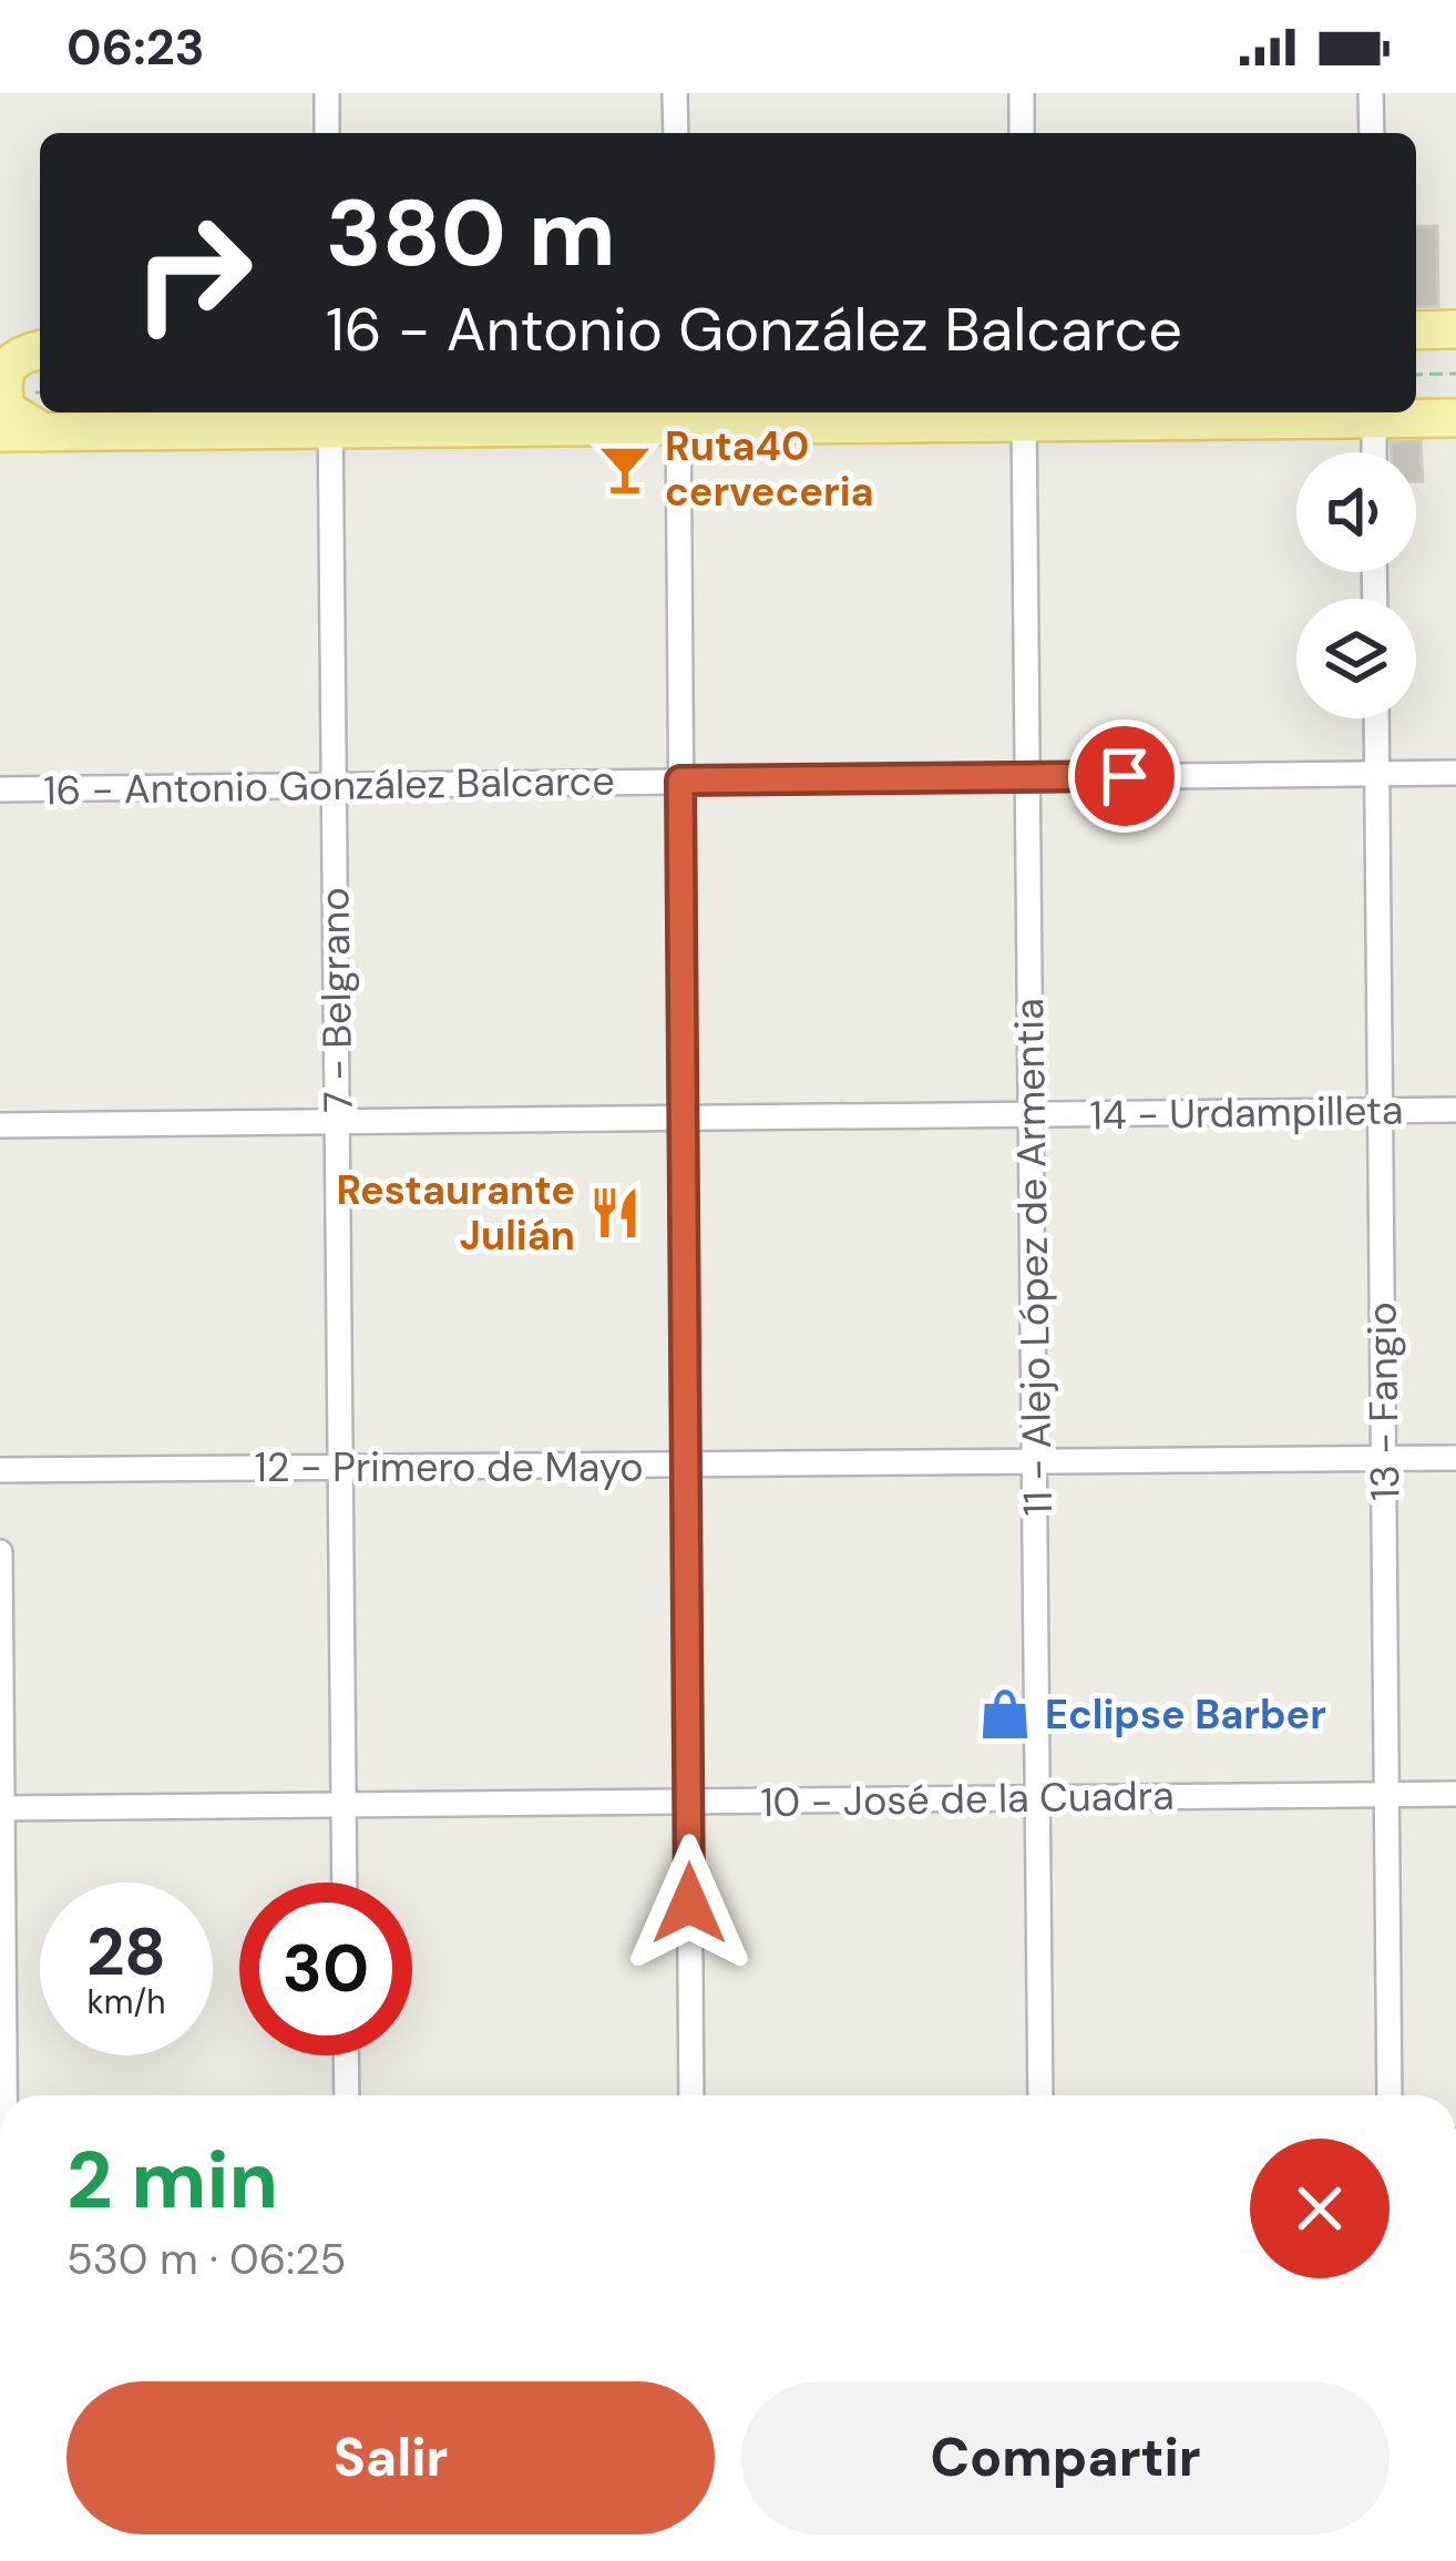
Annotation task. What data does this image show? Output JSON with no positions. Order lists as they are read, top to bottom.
{
  "streets": {
    "street": [
      "16 - Antonio González Balcarce",
      "7 - Belgrano",
      "14 - Urdampilleta",
      "11 - Alejo López de Armentia",
      "13 - Fangio",
      "12 - Primero de Mayo",
      "10 - José de la Cuadra"
    ]
  },
  "crossings": [
    ["16 - Antonio González Balcarce", "7 - Belgrano"],
    ["16 - Antonio González Balcarce", "11 - Alejo López de Armentia"],
    ["16 - Antonio González Balcarce", "13 - Fangio"],
    ["7 - Belgrano", "14 - Urdampilleta"],
    ["7 - Belgrano", "12 - Primero de Mayo"],
    ["7 - Belgrano", "10 - José de la Cuadra"],
    ["14 - Urdampilleta", "11 - Alejo López de Armentia"],
    ["14 - Urdampilleta", "13 - Fangio"],
    ["11 - Alejo López de Armentia", "12 - Primero de Mayo"],
    ["11 - Alejo López de Armentia", "10 - José de la Cuadra"],
    ["13 - Fangio", "12 - Primero de Mayo"],
    ["13 - Fangio", "10 - José de la Cuadra"]
  ],
  "places": {
    "bar": ["Ruta40 cerveceria"],
    "restaurant": ["Restaurante Julián"],
    "shop": ["Eclipse Barber"]
  },
  "page": {
    "status": "06:23",
    "turn": ["380 m", "16 - Antonio González Balcarce"],
    "speed": "28 km/h",
    "limit": "30",
    "heading": ["2 min", "530 m · 06:25"],
    "buttons": ["Salir", "Compartir"]
  }
}
